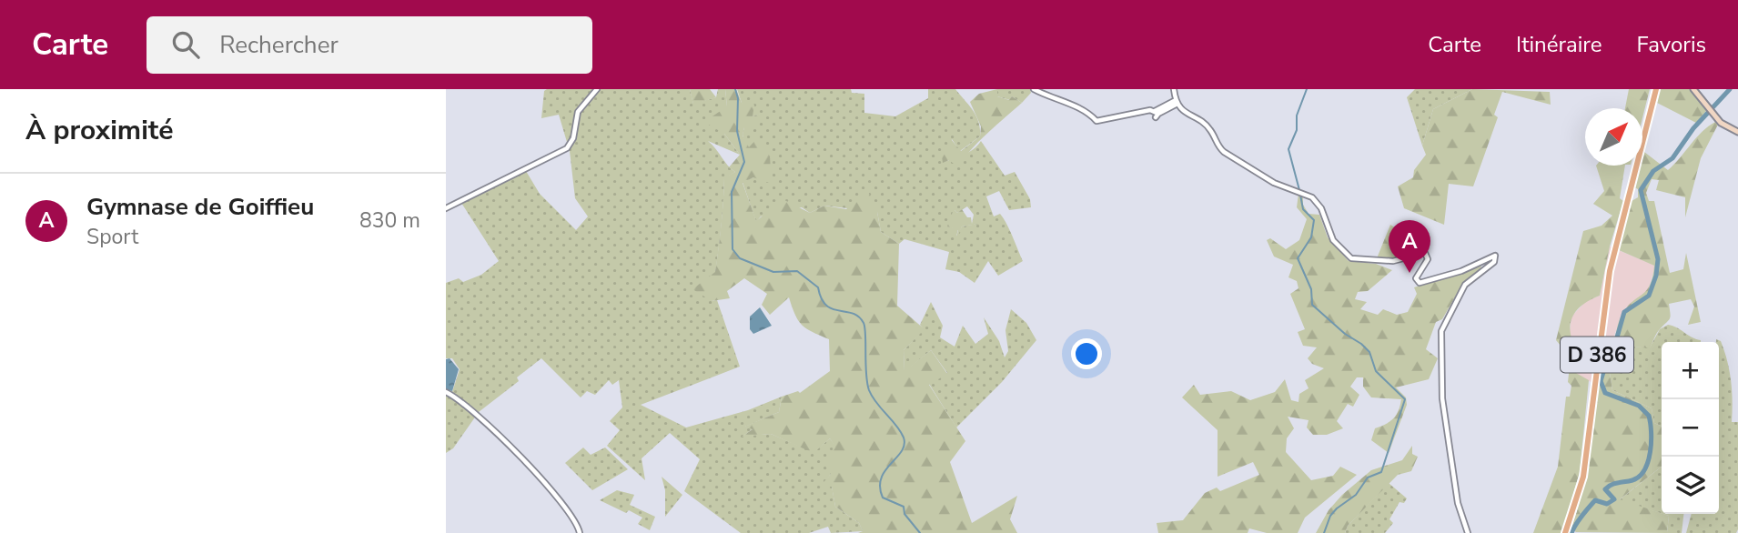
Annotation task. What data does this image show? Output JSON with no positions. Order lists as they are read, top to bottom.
{
  "streets": {
    "main road": ["D 386"]
  },
  "north": "top right",
  "page": {
    "header": "Carte",
    "search": "Rechercher",
    "nav": ["Carte", "Itinéraire", "Favoris"],
    "heading": "À proximité",
    "list": [
      {
        "mark": "A",
        "name": "Gymnase de Goiffieu",
        "note": "Sport",
        "value": "830 m"
      }
    ],
    "pins": "A",
    "map_buttons": ["+", "−"]
  }
}
